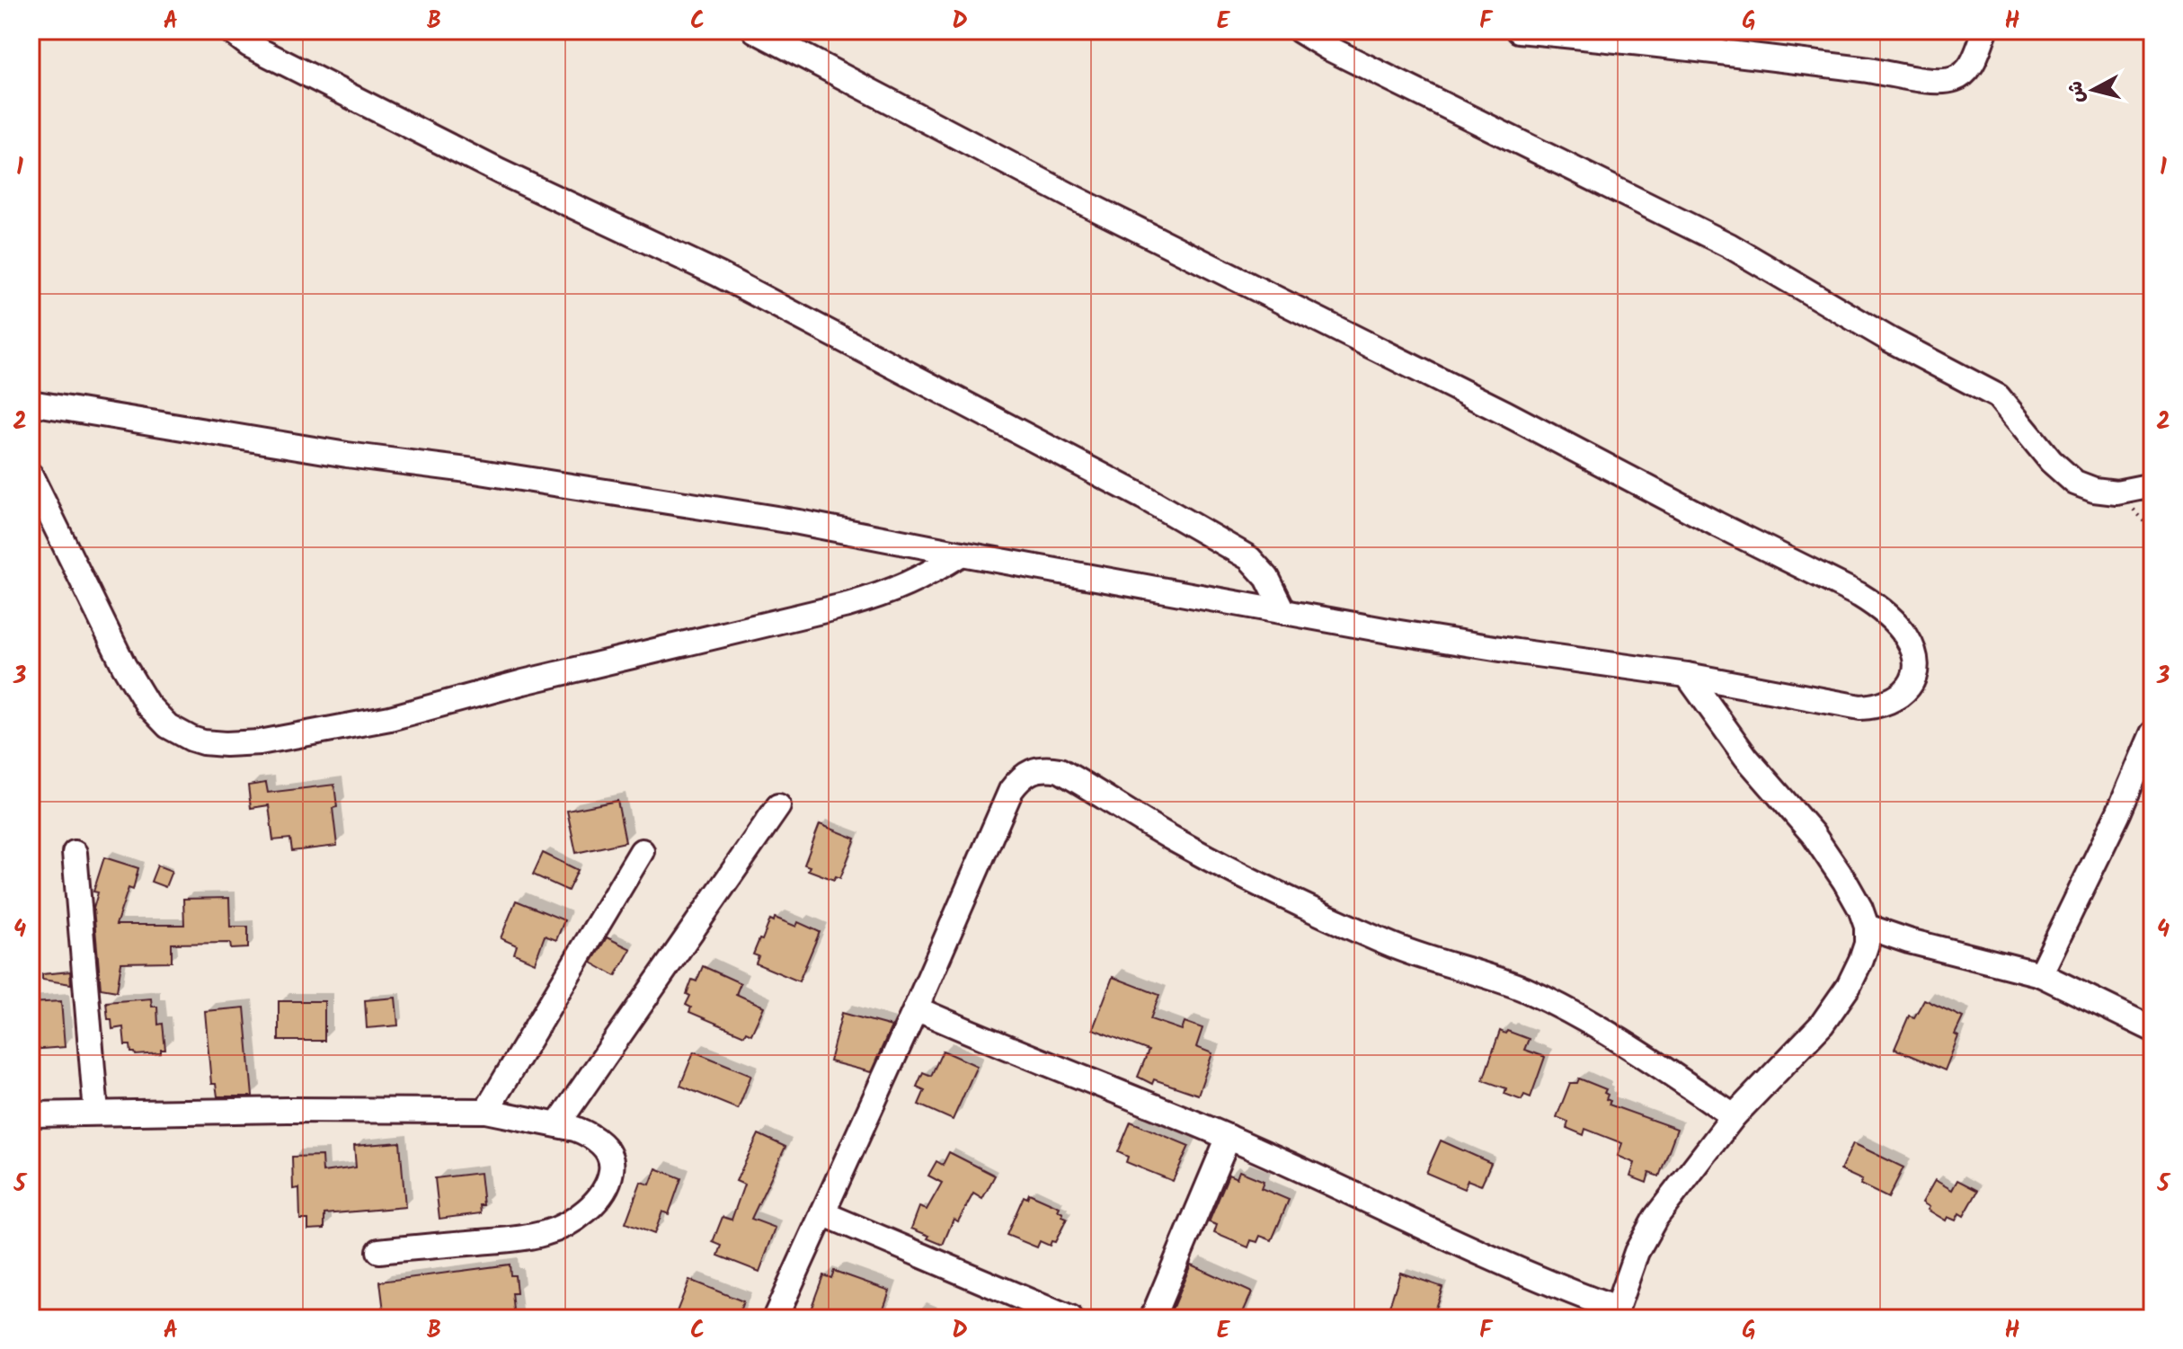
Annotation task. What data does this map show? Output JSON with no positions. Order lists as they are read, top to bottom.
{
  "north": "left",
  "grid": {
    "columns": [
      "A",
      "B",
      "C",
      "D",
      "E",
      "F",
      "G",
      "H"
    ],
    "rows": [
      "1",
      "2",
      "3",
      "4",
      "5"
    ]
  }
}
